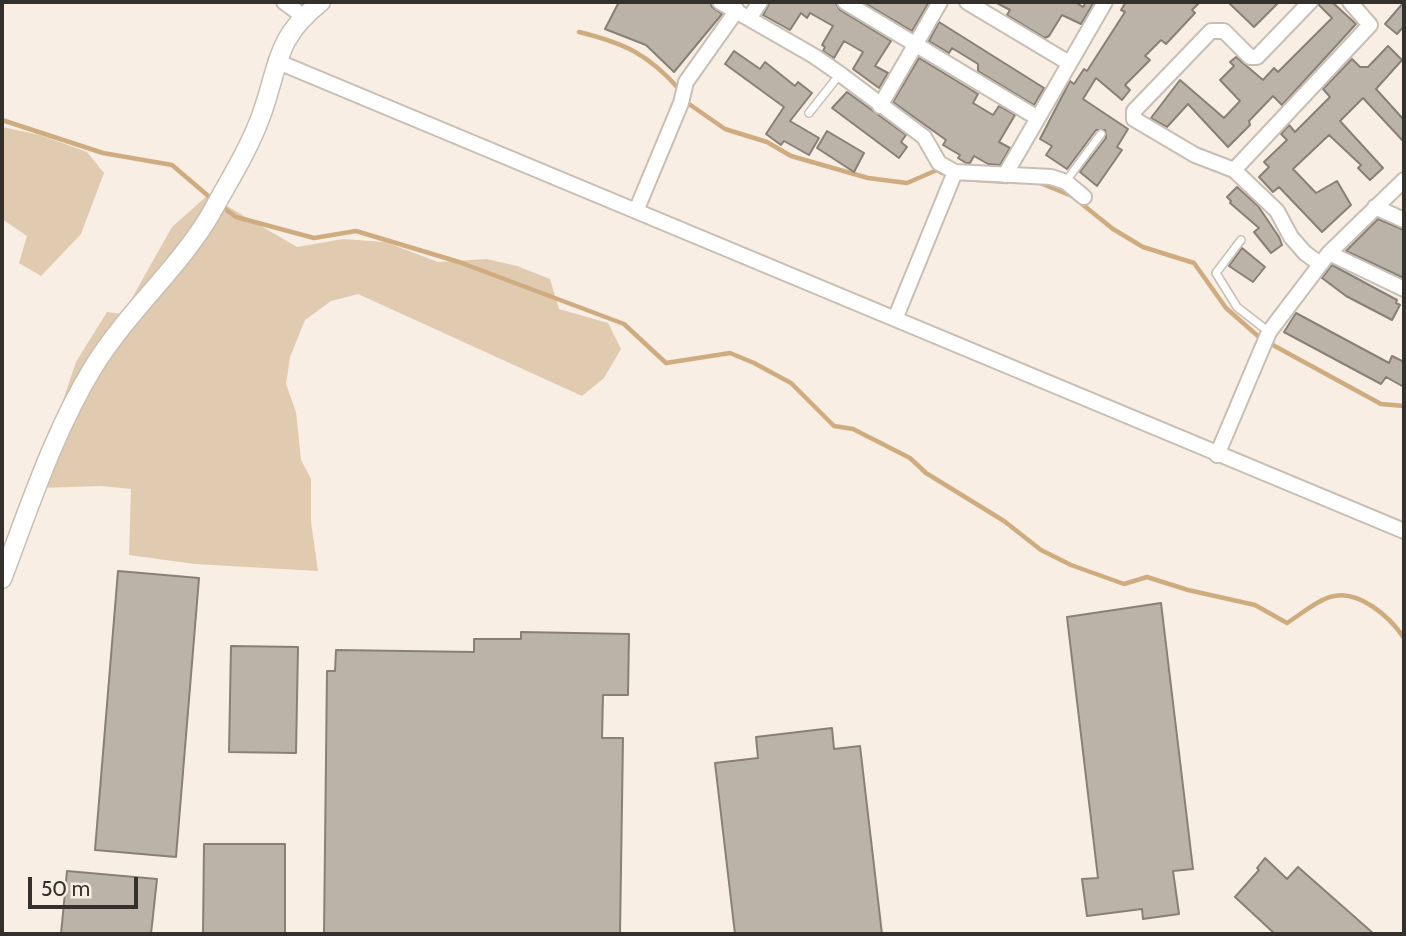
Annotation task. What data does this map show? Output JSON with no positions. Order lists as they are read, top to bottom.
{
  "scale_bar": "50 m"
}
